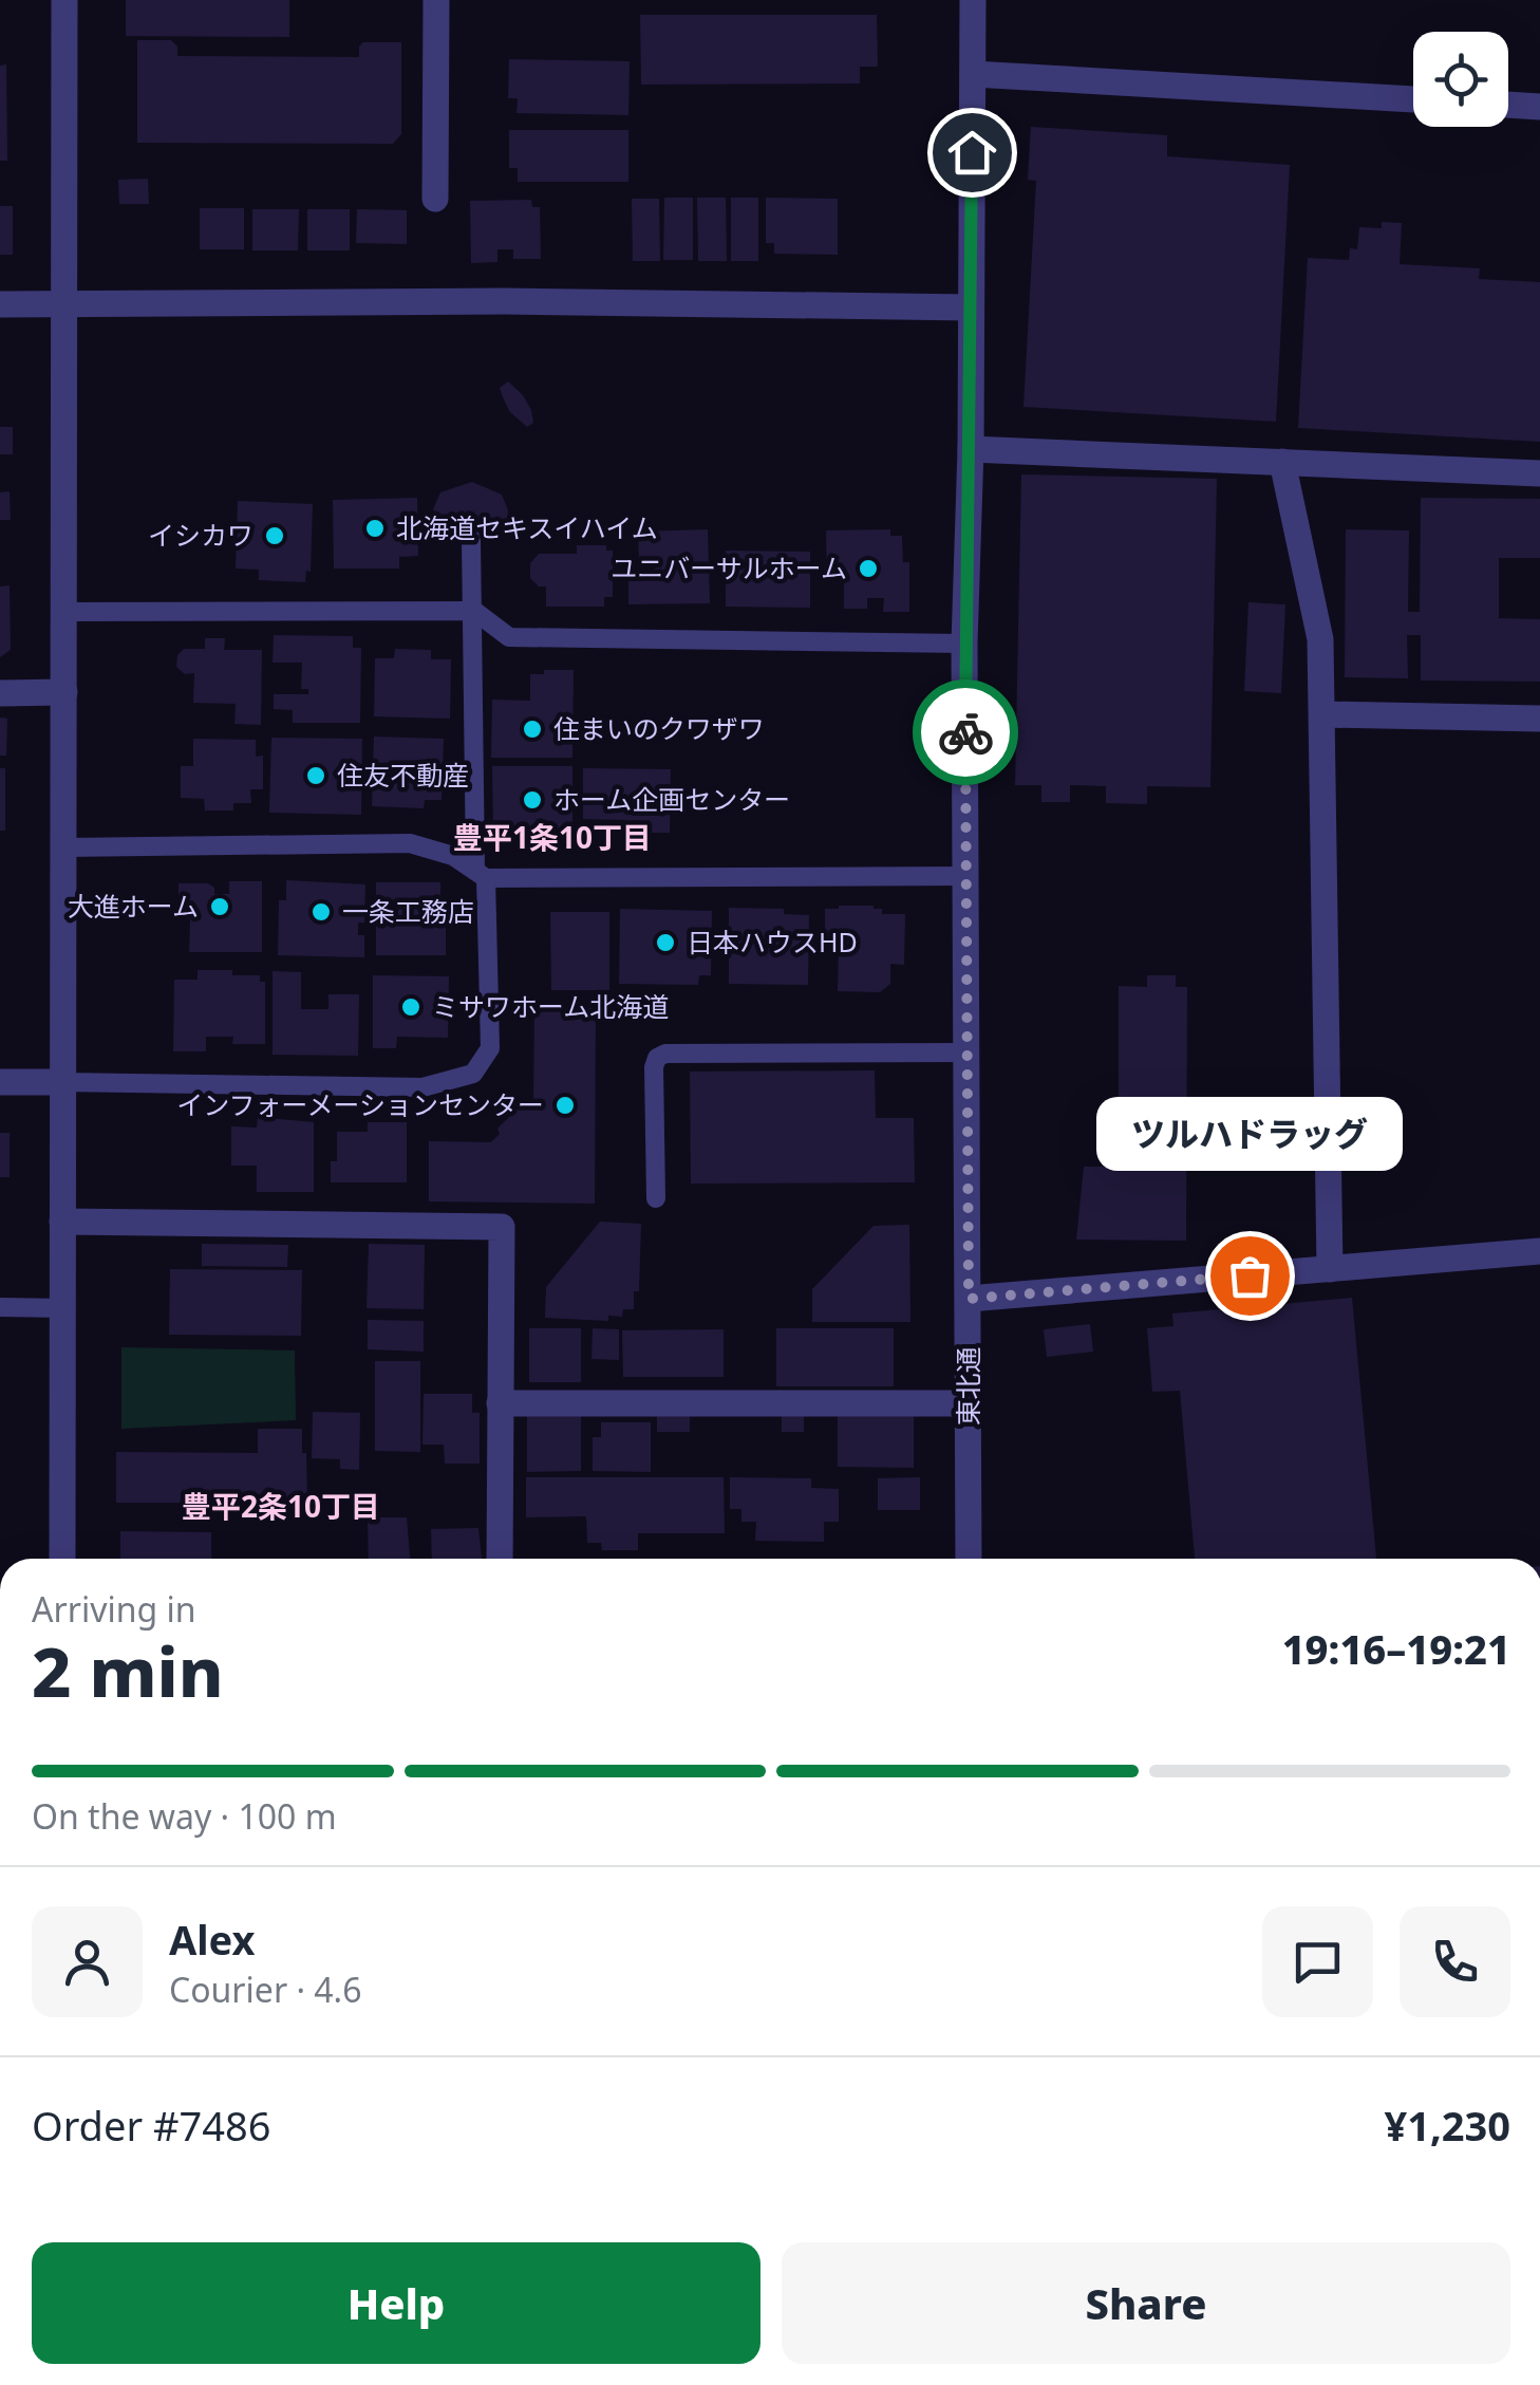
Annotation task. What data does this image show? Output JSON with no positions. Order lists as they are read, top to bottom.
{
  "streets": {
    "street": ["東北通"]
  },
  "districts": ["豊平1条10丁目", "豊平2条10丁目"],
  "places": [
    "北海道セキスイハイム",
    "イシカワ",
    "ユニバーサルホーム",
    "住まいのクワザワ",
    "住友不動産",
    "ホーム企画センター",
    "大進ホーム",
    "一条工務店",
    "日本ハウスHD",
    "ミサワホーム北海道",
    "インフォーメーションセンター",
    "ツルハドラッグ"
  ],
  "page": {
    "bubble": "ツルハドラッグ",
    "heading": ["2 min", "Arriving in", "19:16–19:21"],
    "panel": [
      "Alex",
      "Courier · 4.6",
      "Order #7486",
      "¥1,230"
    ],
    "bar": "On the way · 100 m",
    "buttons": ["Help", "Share"]
  }
}
